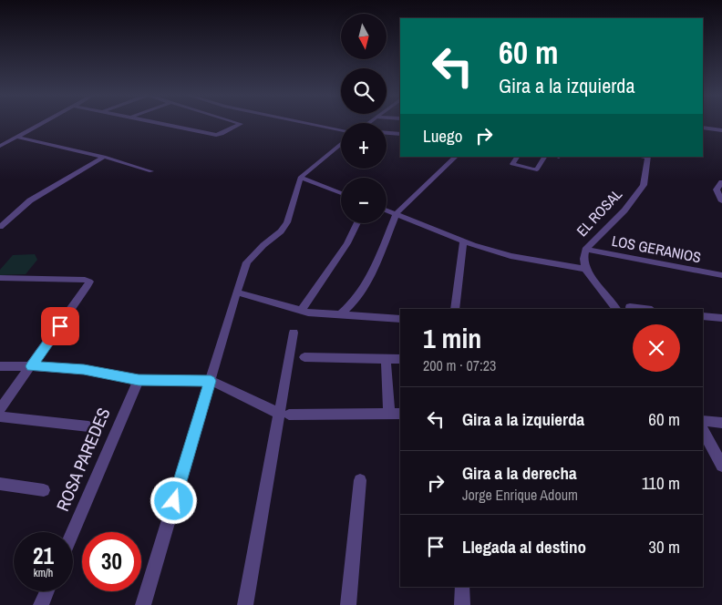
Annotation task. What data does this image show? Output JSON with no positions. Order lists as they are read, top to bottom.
{
  "streets": {
    "street": ["EL ROSAL", "LOS GERANIOS", "ROSA PAREDES"]
  },
  "crossings": [
    ["EL ROSAL", "LOS GERANIOS"]
  ],
  "north": "bottom",
  "page": {
    "map_buttons": ["+", "−"],
    "turn": ["60 m", "Gira a la izquierda"],
    "then": "Luego",
    "heading": ["1 min", "200 m · 07:23"],
    "list": [
      {
        "name": "Gira a la izquierda",
        "value": "60 m"
      },
      {
        "name": "Gira a la derecha",
        "note": "Jorge Enrique Adoum",
        "value": "110 m"
      },
      {
        "name": "Llegada al destino",
        "value": "30 m"
      }
    ],
    "speed": "21 km/h",
    "limit": "30"
  }
}
